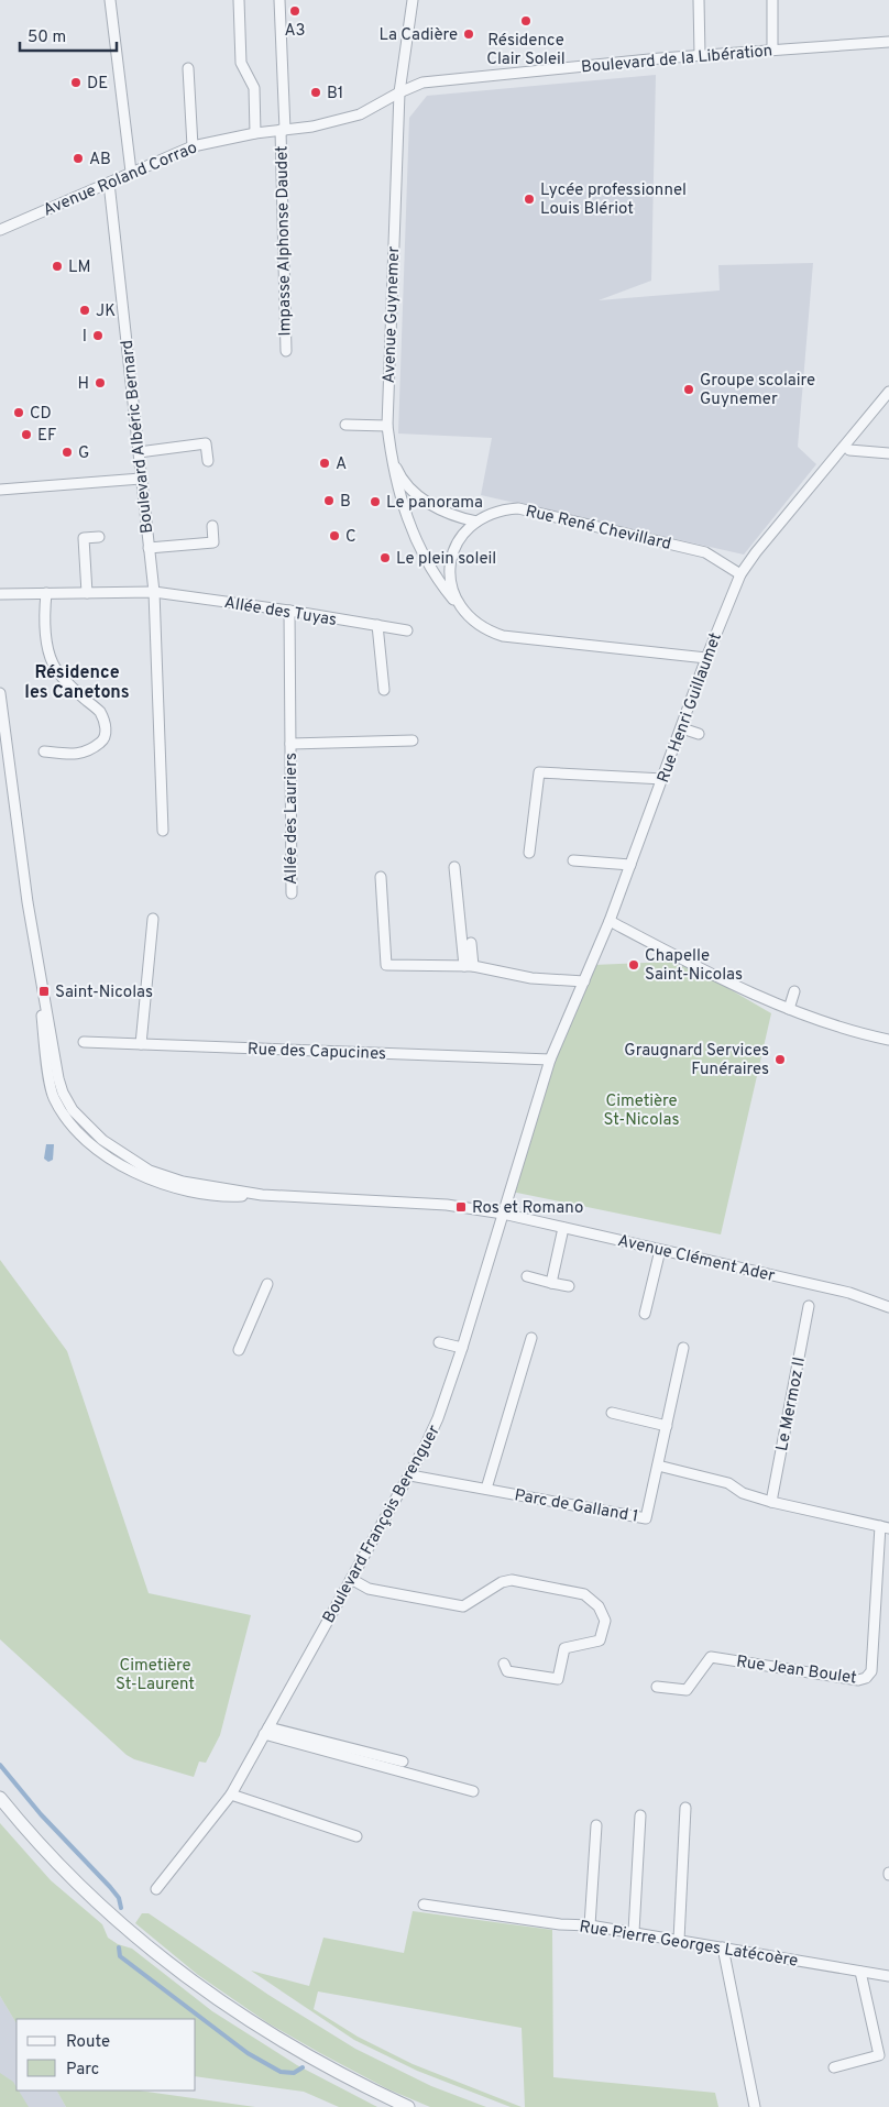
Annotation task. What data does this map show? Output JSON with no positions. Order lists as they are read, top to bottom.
{
  "streets": {
    "street": [
      "Boulevard de la Libération",
      "Avenue Roland Corrao",
      "Impasse Alphonse Daudet",
      "Avenue Guynemer",
      "Boulevard Albéric Bernard",
      "Rue René Chevillard",
      "Allée des Tuyas",
      "Rue Henri Guillaumet",
      "Allée des Lauriers",
      "Rue des Capucines",
      "Avenue Clément Ader",
      "Le Mermoz II",
      "Parc de Galland 1",
      "Boulevard François Berenguer",
      "Rue Jean Boulet",
      "Rue Pierre Georges Latécoère"
    ]
  },
  "crossings": [
    ["Boulevard de la Libération", "Avenue Roland Corrao"],
    ["Boulevard de la Libération", "Avenue Guynemer"],
    ["Avenue Roland Corrao", "Impasse Alphonse Daudet"],
    ["Avenue Roland Corrao", "Avenue Guynemer"],
    ["Avenue Roland Corrao", "Boulevard Albéric Bernard"],
    ["Avenue Guynemer", "Rue René Chevillard"],
    ["Boulevard Albéric Bernard", "Allée des Tuyas"],
    ["Rue René Chevillard", "Rue Henri Guillaumet"],
    ["Allée des Tuyas", "Allée des Lauriers"],
    ["Rue Henri Guillaumet", "Rue des Capucines"],
    ["Rue Henri Guillaumet", "Boulevard François Berenguer"],
    ["Rue des Capucines", "Boulevard François Berenguer"],
    ["Avenue Clément Ader", "Boulevard François Berenguer"],
    ["Parc de Galland 1", "Boulevard François Berenguer"]
  ],
  "districts": ["Résidence les Canetons"],
  "parks": ["Cimetière St-Nicolas", "Cimetière St-Laurent"],
  "places": {
    "other": [
      "A3",
      "Résidence Clair Soleil",
      "La Cadière",
      "DE",
      "B1",
      "AB",
      "Lycée professionnel Louis Blériot",
      "LM",
      "JK",
      "I",
      "H",
      "Groupe scolaire Guynemer",
      "CD",
      "EF",
      "G",
      "A",
      "B",
      "Le panorama",
      "C",
      "Le plein soleil",
      "Chapelle Saint-Nicolas",
      "Graugnard Services Funéraires"
    ],
    "transit": ["Saint-Nicolas", "Ros et Romano"]
  },
  "legend": ["Route", "Parc"],
  "scale_bar": "50 m"
}
